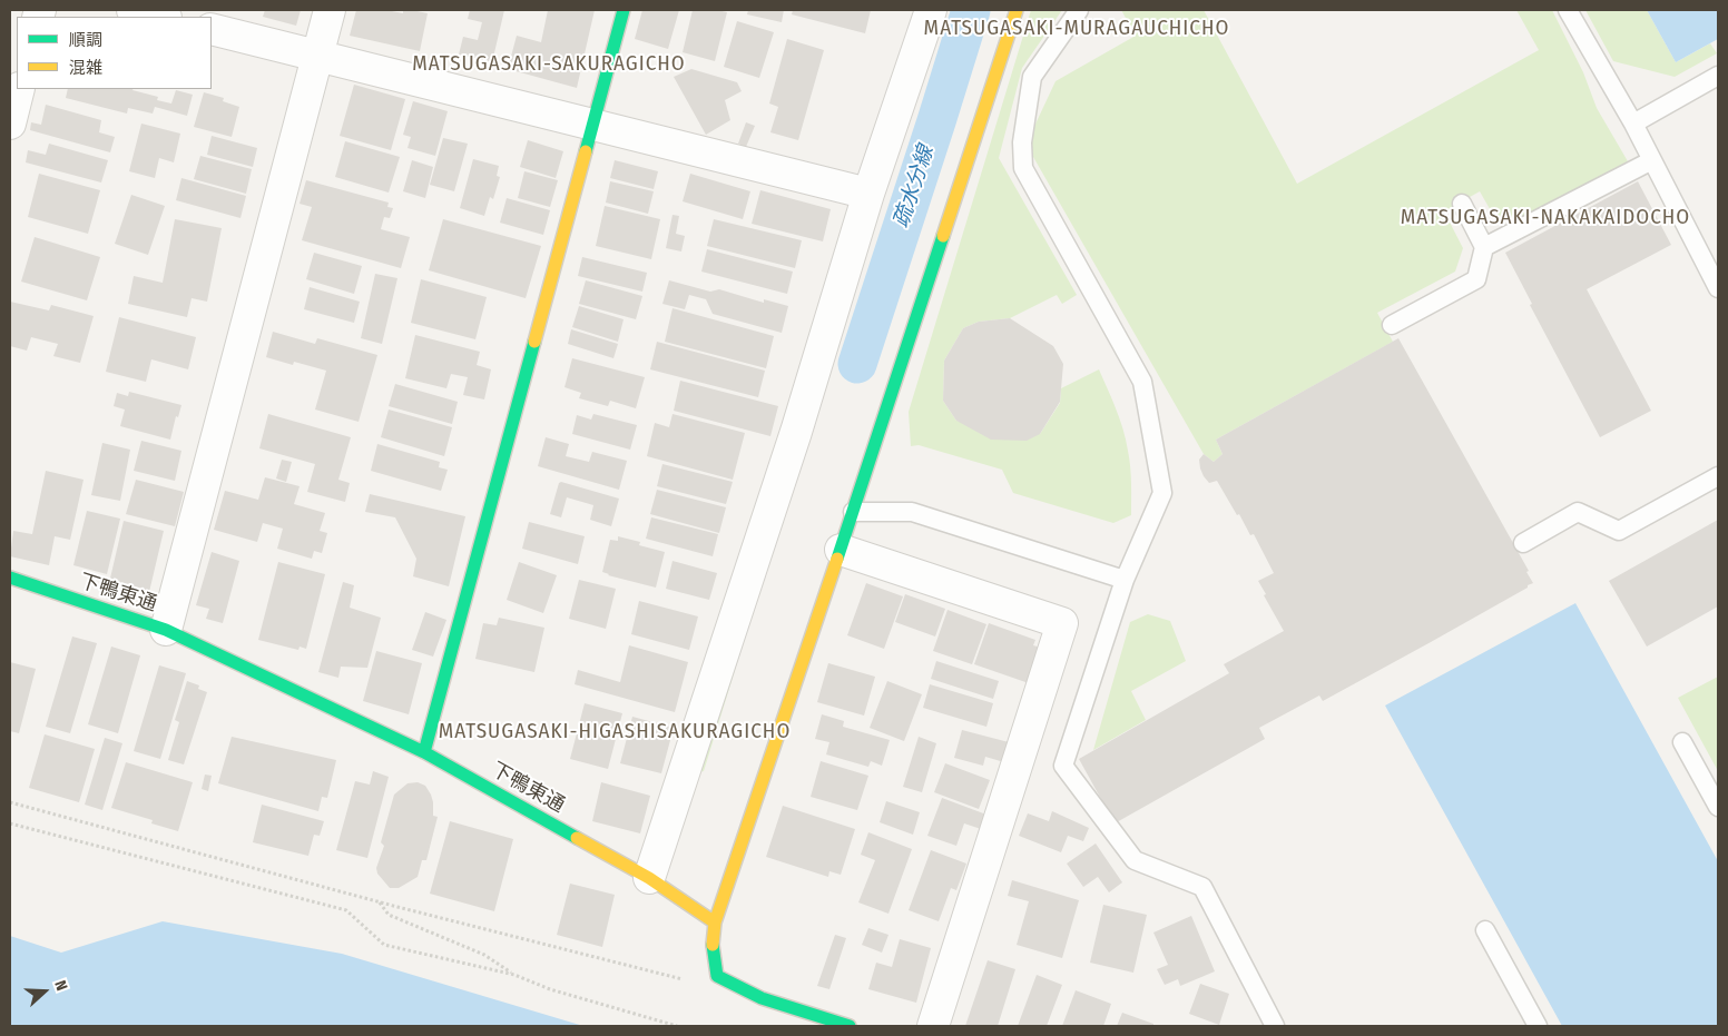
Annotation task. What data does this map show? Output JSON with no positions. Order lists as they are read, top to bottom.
{
  "streets": {
    "street": ["下鴨東通"]
  },
  "districts": [
    "MATSUGASAKI-MURAGAUCHICHO",
    "MATSUGASAKI-SAKURAGICHO",
    "MATSUGASAKI-NAKAKAIDOCHO",
    "MATSUGASAKI-HIGASHISAKURAGICHO"
  ],
  "water": ["疏水分線"],
  "legend": ["順調", "混雑"],
  "north": "right"
}
